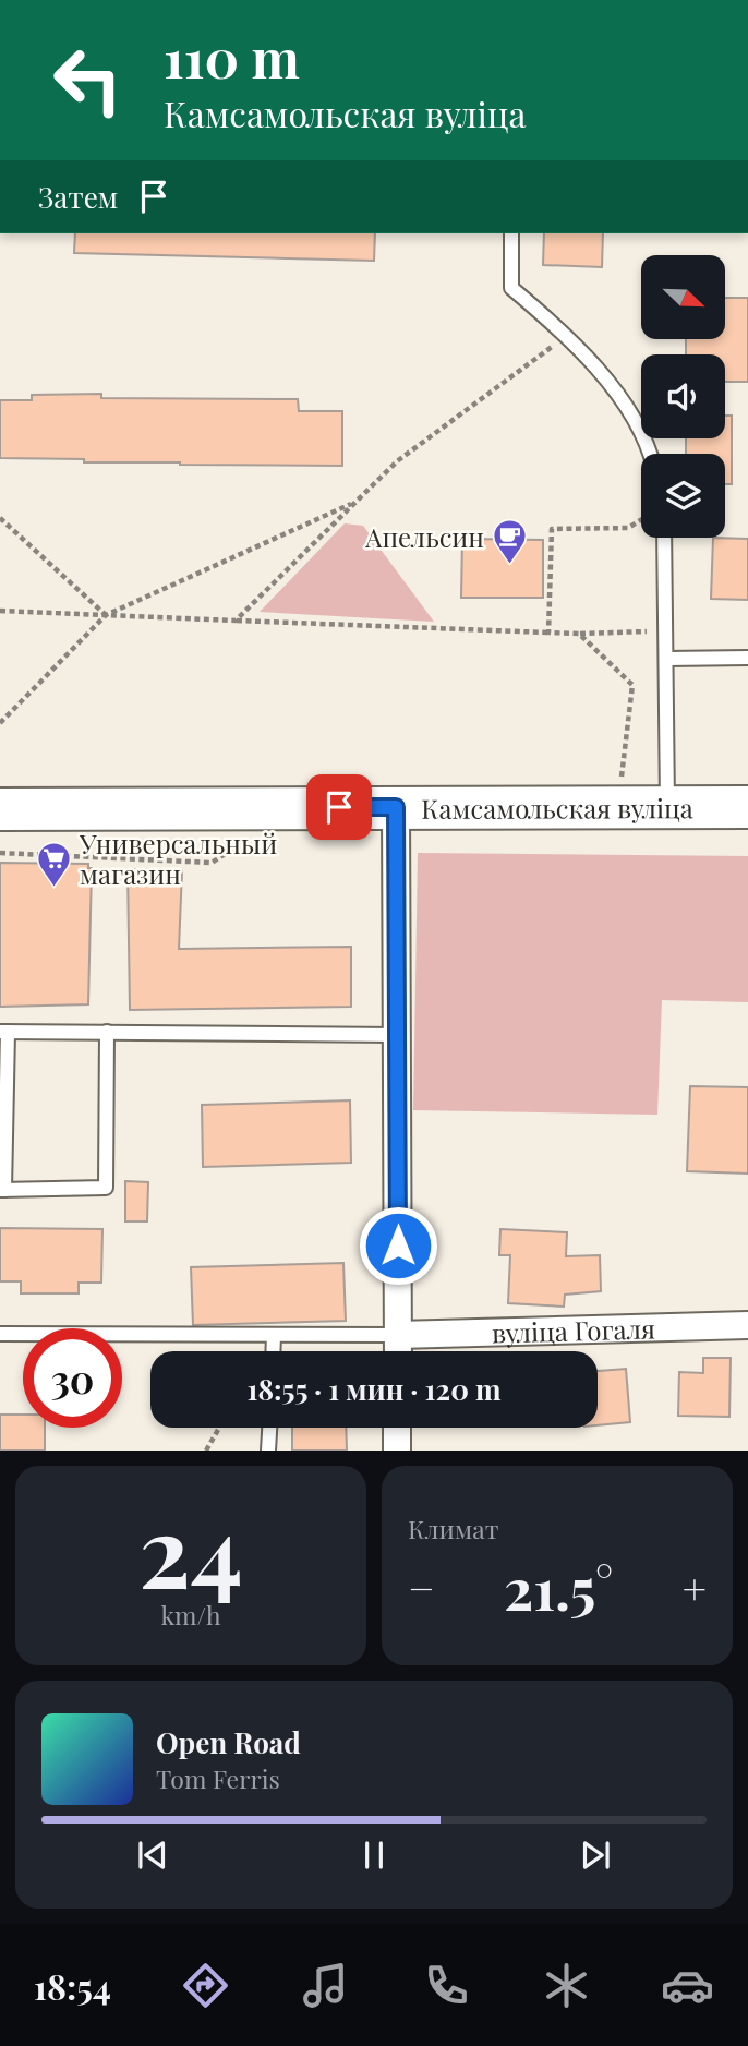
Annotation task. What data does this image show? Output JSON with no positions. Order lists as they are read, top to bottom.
{
  "streets": {
    "main road": ["Камсамольская вуліца"],
    "street": ["вуліца Гогаля"]
  },
  "places": {
    "cafe": ["Апельсин"],
    "supermarket": ["Универсальный магазин"]
  },
  "north": "bottom right",
  "page": {
    "turn": ["110 m", "Камсамольская вуліца"],
    "then": "Затем",
    "limit": "30",
    "trip": "18:55 · 1 мин · 120 m",
    "tile": [
      ["24", "km/h"],
      "Климат"
    ],
    "heat": ["−", "21.5°", "+"],
    "song": ["Open Road", "Tom Ferris"],
    "tabs": "18:54"
  }
}
